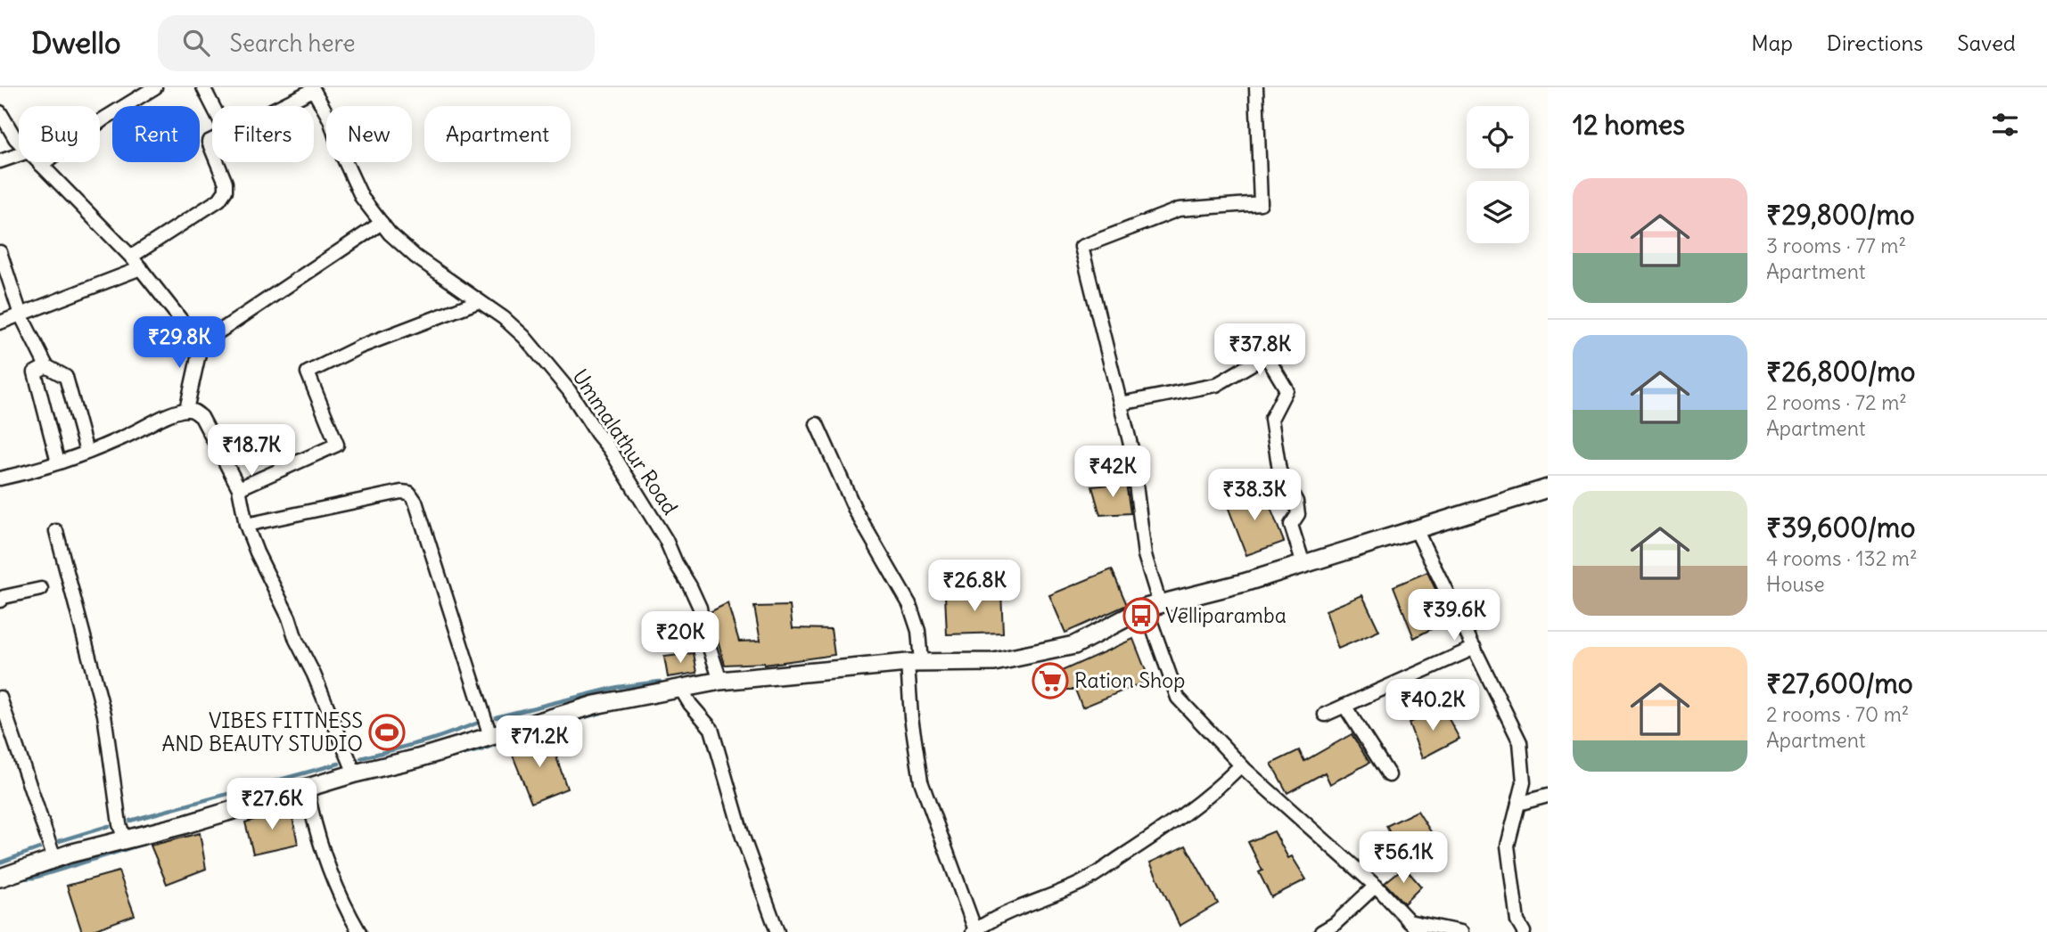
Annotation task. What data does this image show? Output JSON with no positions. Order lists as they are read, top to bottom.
{
  "streets": {
    "street": ["Ummalathur Road"]
  },
  "places": {
    "bus stop": ["Velliparamba"],
    "supermarket": ["Ration Shop"],
    "sports": ["VIBES FITTNESS AND BEAUTY STUDIO"]
  },
  "page": {
    "header": "Dwello",
    "search": "Search here",
    "nav": ["Map", "Directions", "Saved"],
    "heading": "12 homes",
    "chip": [
      "Buy",
      "Rent",
      "Filters",
      "New",
      "Apartment"
    ],
    "list": [
      {
        "name": "₹29,800/mo",
        "note": "3 rooms · 77 m² · Apartment"
      },
      {
        "name": "₹26,800/mo",
        "note": "2 rooms · 72 m² · Apartment"
      },
      {
        "name": "₹39,600/mo",
        "note": "4 rooms · 132 m² · House"
      },
      {
        "name": "₹27,600/mo",
        "note": "2 rooms · 70 m² · Apartment"
      }
    ],
    "price": [
      "₹29.8K",
      "₹37.8K",
      "₹18.7K",
      "₹42K",
      "₹38.3K",
      "₹26.8K",
      "₹39.6K",
      "₹20K",
      "₹40.2K",
      "₹71.2K",
      "₹27.6K",
      "₹56.1K"
    ]
  }
}
